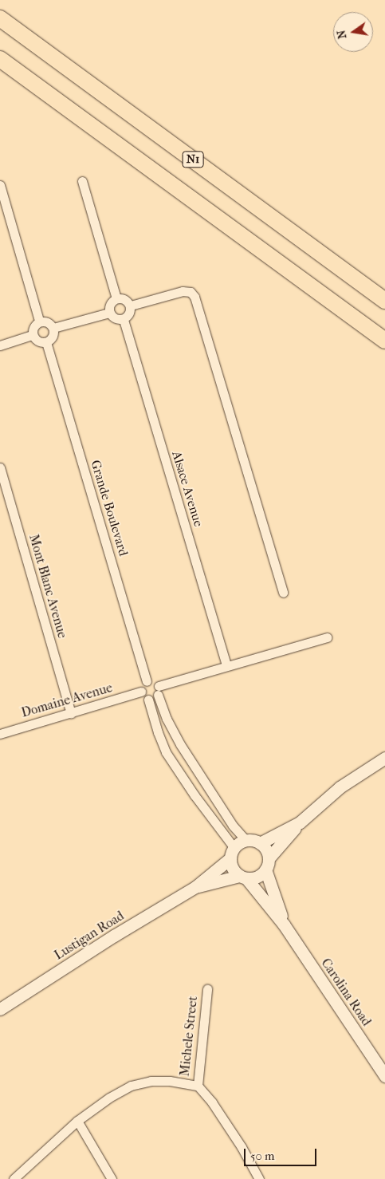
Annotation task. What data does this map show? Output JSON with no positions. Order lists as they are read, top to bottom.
{
  "streets": {
    "highway": ["N1"],
    "street": [
      "Alsace Avenue",
      "Grande Boulevard",
      "Mont Blanc Avenue",
      "Domaine Avenue",
      "Lustigan Road",
      "Carolina Road",
      "Michele Street"
    ]
  },
  "crossings": [
    ["Grande Boulevard", "Domaine Avenue"],
    ["Mont Blanc Avenue", "Domaine Avenue"],
    ["Lustigan Road", "Carolina Road"]
  ],
  "scale_bar": "50 m",
  "north": "left"
}
